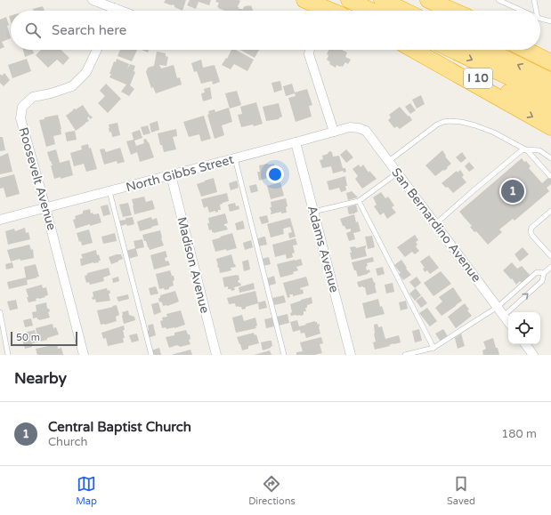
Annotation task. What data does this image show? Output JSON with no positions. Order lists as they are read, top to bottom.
{
  "streets": {
    "highway": ["I 10"],
    "street": [
      "North Gibbs Street",
      "Roosevelt Avenue",
      "San Bernardino Avenue",
      "Adams Avenue",
      "Madison Avenue"
    ]
  },
  "crossings": [
    ["North Gibbs Street", "Roosevelt Avenue"],
    ["North Gibbs Street", "San Bernardino Avenue"],
    ["North Gibbs Street", "Adams Avenue"],
    ["North Gibbs Street", "Madison Avenue"]
  ],
  "scale_bar": "50 m",
  "page": {
    "search": "Search here",
    "pins": "1",
    "scale": "50 m",
    "heading": "Nearby",
    "list": [
      {
        "mark": "1",
        "name": "Central Baptist Church",
        "note": "Church",
        "value": "180 m"
      }
    ],
    "nav": ["Map", "Directions", "Saved"]
  }
}
